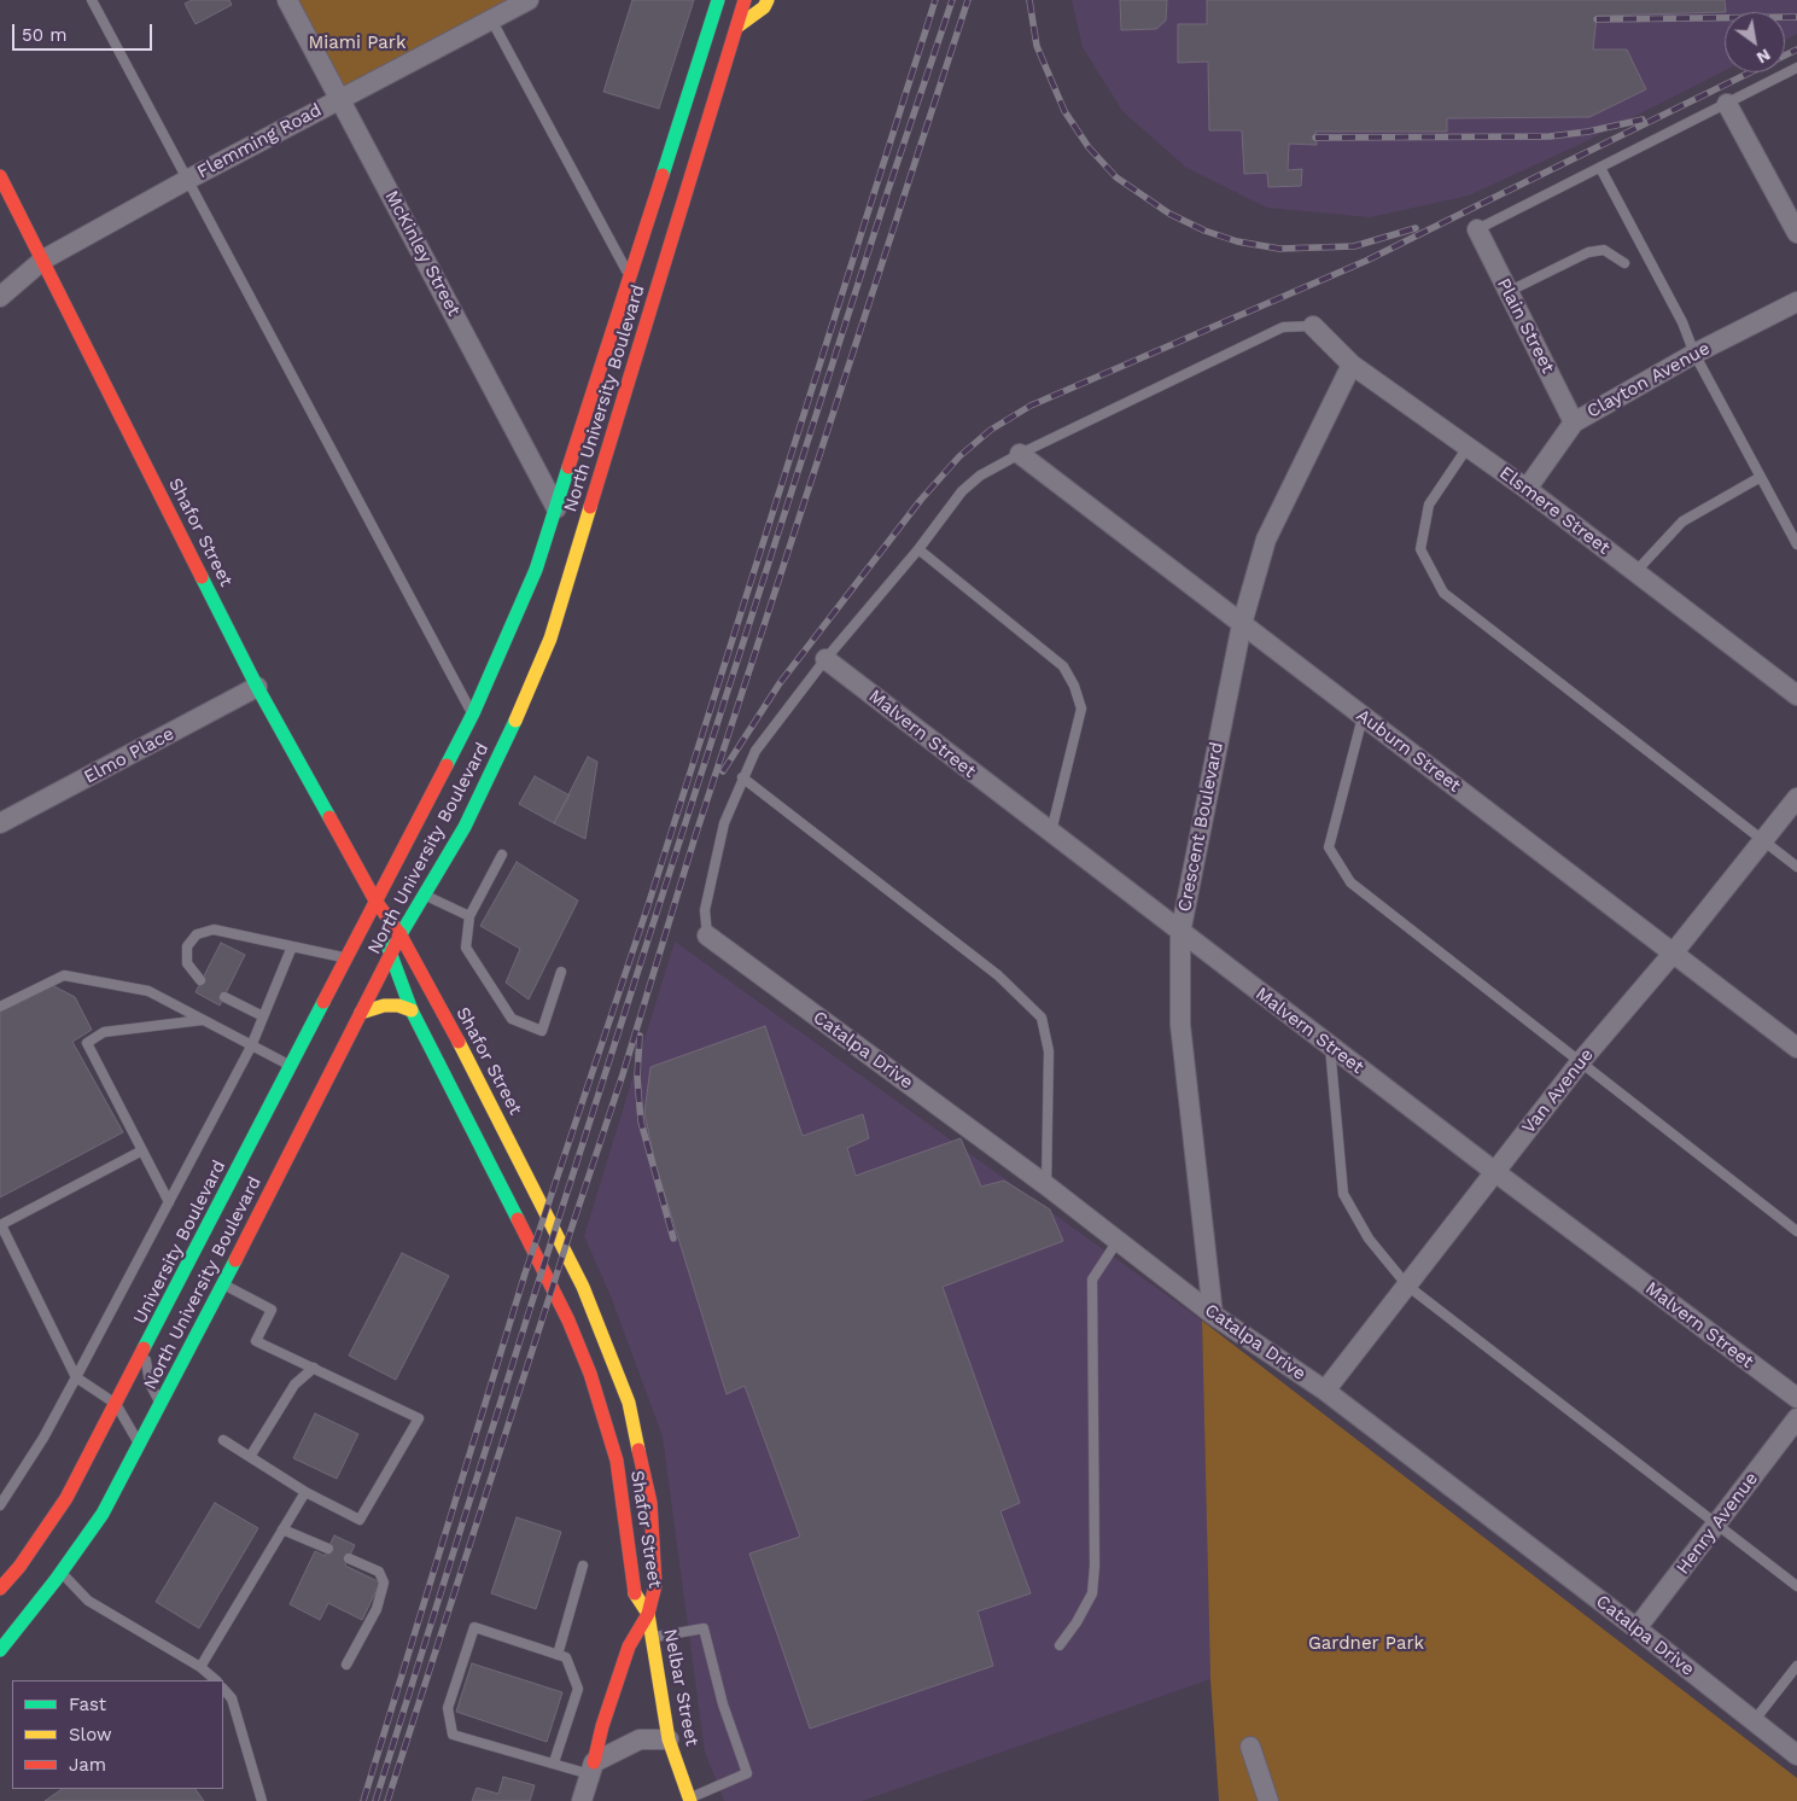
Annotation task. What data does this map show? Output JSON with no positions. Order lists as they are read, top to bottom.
{
  "streets": {
    "main road": [
      "North University Boulevard",
      "Shafor Street",
      "University Boulevard",
      "Nelbar Street"
    ],
    "street": [
      "Flemming Road",
      "McKinley Street",
      "Plain Street",
      "Clayton Avenue",
      "Elsmere Street",
      "Malvern Street",
      "Auburn Street",
      "Elmo Place",
      "Crescent Boulevard",
      "Catalpa Drive",
      "Van Avenue",
      "Henry Avenue"
    ]
  },
  "crossings": [
    ["Flemming Road", "McKinley Street"],
    ["Flemming Road", "Shafor Street"],
    ["McKinley Street", "North University Boulevard"],
    ["Plain Street", "Clayton Avenue"],
    ["Clayton Avenue", "Elsmere Street"],
    ["North University Boulevard", "Shafor Street"],
    ["North University Boulevard", "University Boulevard"],
    ["Elsmere Street", "Crescent Boulevard"],
    ["Shafor Street", "Elmo Place"],
    ["Shafor Street", "University Boulevard"],
    ["Shafor Street", "Nelbar Street"],
    ["Malvern Street", "Crescent Boulevard"],
    ["Malvern Street", "Van Avenue"],
    ["Auburn Street", "Crescent Boulevard"],
    ["Auburn Street", "Van Avenue"],
    ["Crescent Boulevard", "Catalpa Drive"],
    ["Catalpa Drive", "Van Avenue"],
    ["Catalpa Drive", "Henry Avenue"]
  ],
  "parks": ["Miami Park", "Gardner Park"],
  "legend": ["Fast", "Slow", "Jam"],
  "scale_bar": "50 m",
  "north": "bottom right"
}
